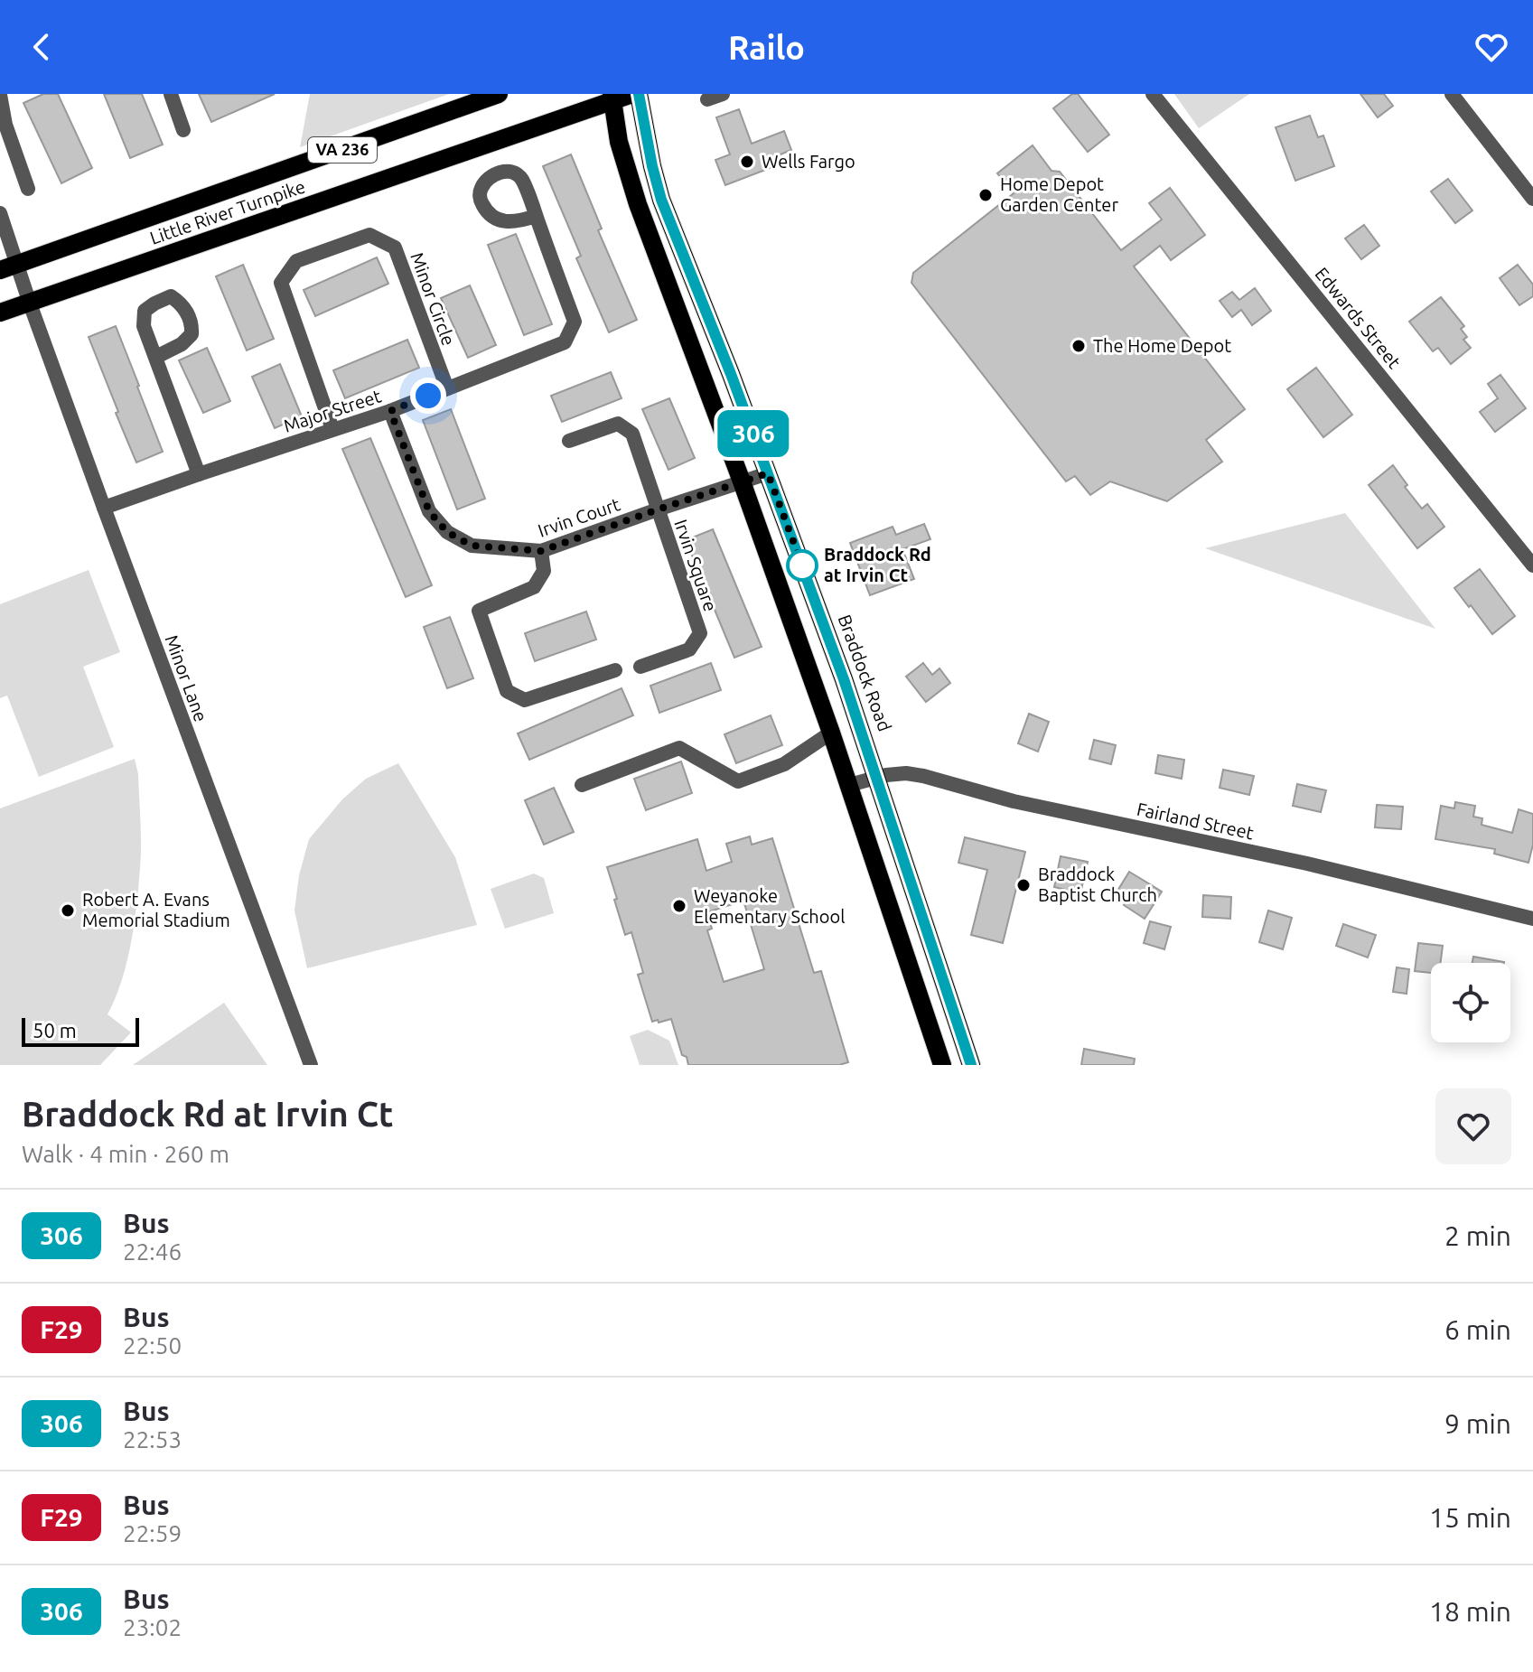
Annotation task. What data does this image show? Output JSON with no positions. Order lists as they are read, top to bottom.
{
  "streets": {
    "main road": ["VA 236", "Little River Turnpike", "Braddock Road"],
    "street": [
      "Minor Circle",
      "Edwards Street",
      "Major Street",
      "Irvin Court",
      "Irvin Square",
      "Minor Lane",
      "Fairland Street"
    ]
  },
  "crossings": [
    ["Little River Turnpike", "Minor Lane"],
    ["Minor Circle", "Major Street"],
    ["Major Street", "Irvin Court"],
    ["Major Street", "Minor Lane"],
    ["Irvin Court", "Irvin Square"],
    ["Irvin Court", "Braddock Road"],
    ["Braddock Road", "Fairland Street"]
  ],
  "places": [
    "Wells Fargo",
    "Home Depot Garden Center",
    "The Home Depot",
    "Braddock Rd at Irvin Ct",
    "Braddock Baptist Church",
    "Weyanoke Elementary School",
    "Robert A. Evans Memorial Stadium"
  ],
  "lines": ["bus line 306"],
  "scale_bar": "50 m",
  "page": {
    "header": "Railo",
    "on_map": "306",
    "scale": "50 m",
    "heading": ["Braddock Rd at Irvin Ct", "Walk · 4 min · 260 m"],
    "list": [
      {
        "mark": "306",
        "name": "Bus",
        "note": "22:46",
        "value": "2 min"
      },
      {
        "mark": "F29",
        "name": "Bus",
        "note": "22:50",
        "value": "6 min"
      },
      {
        "mark": "306",
        "name": "Bus",
        "note": "22:53",
        "value": "9 min"
      },
      {
        "mark": "F29",
        "name": "Bus",
        "note": "22:59",
        "value": "15 min"
      },
      {
        "mark": "306",
        "name": "Bus",
        "note": "23:02",
        "value": "18 min"
      }
    ]
  }
}
